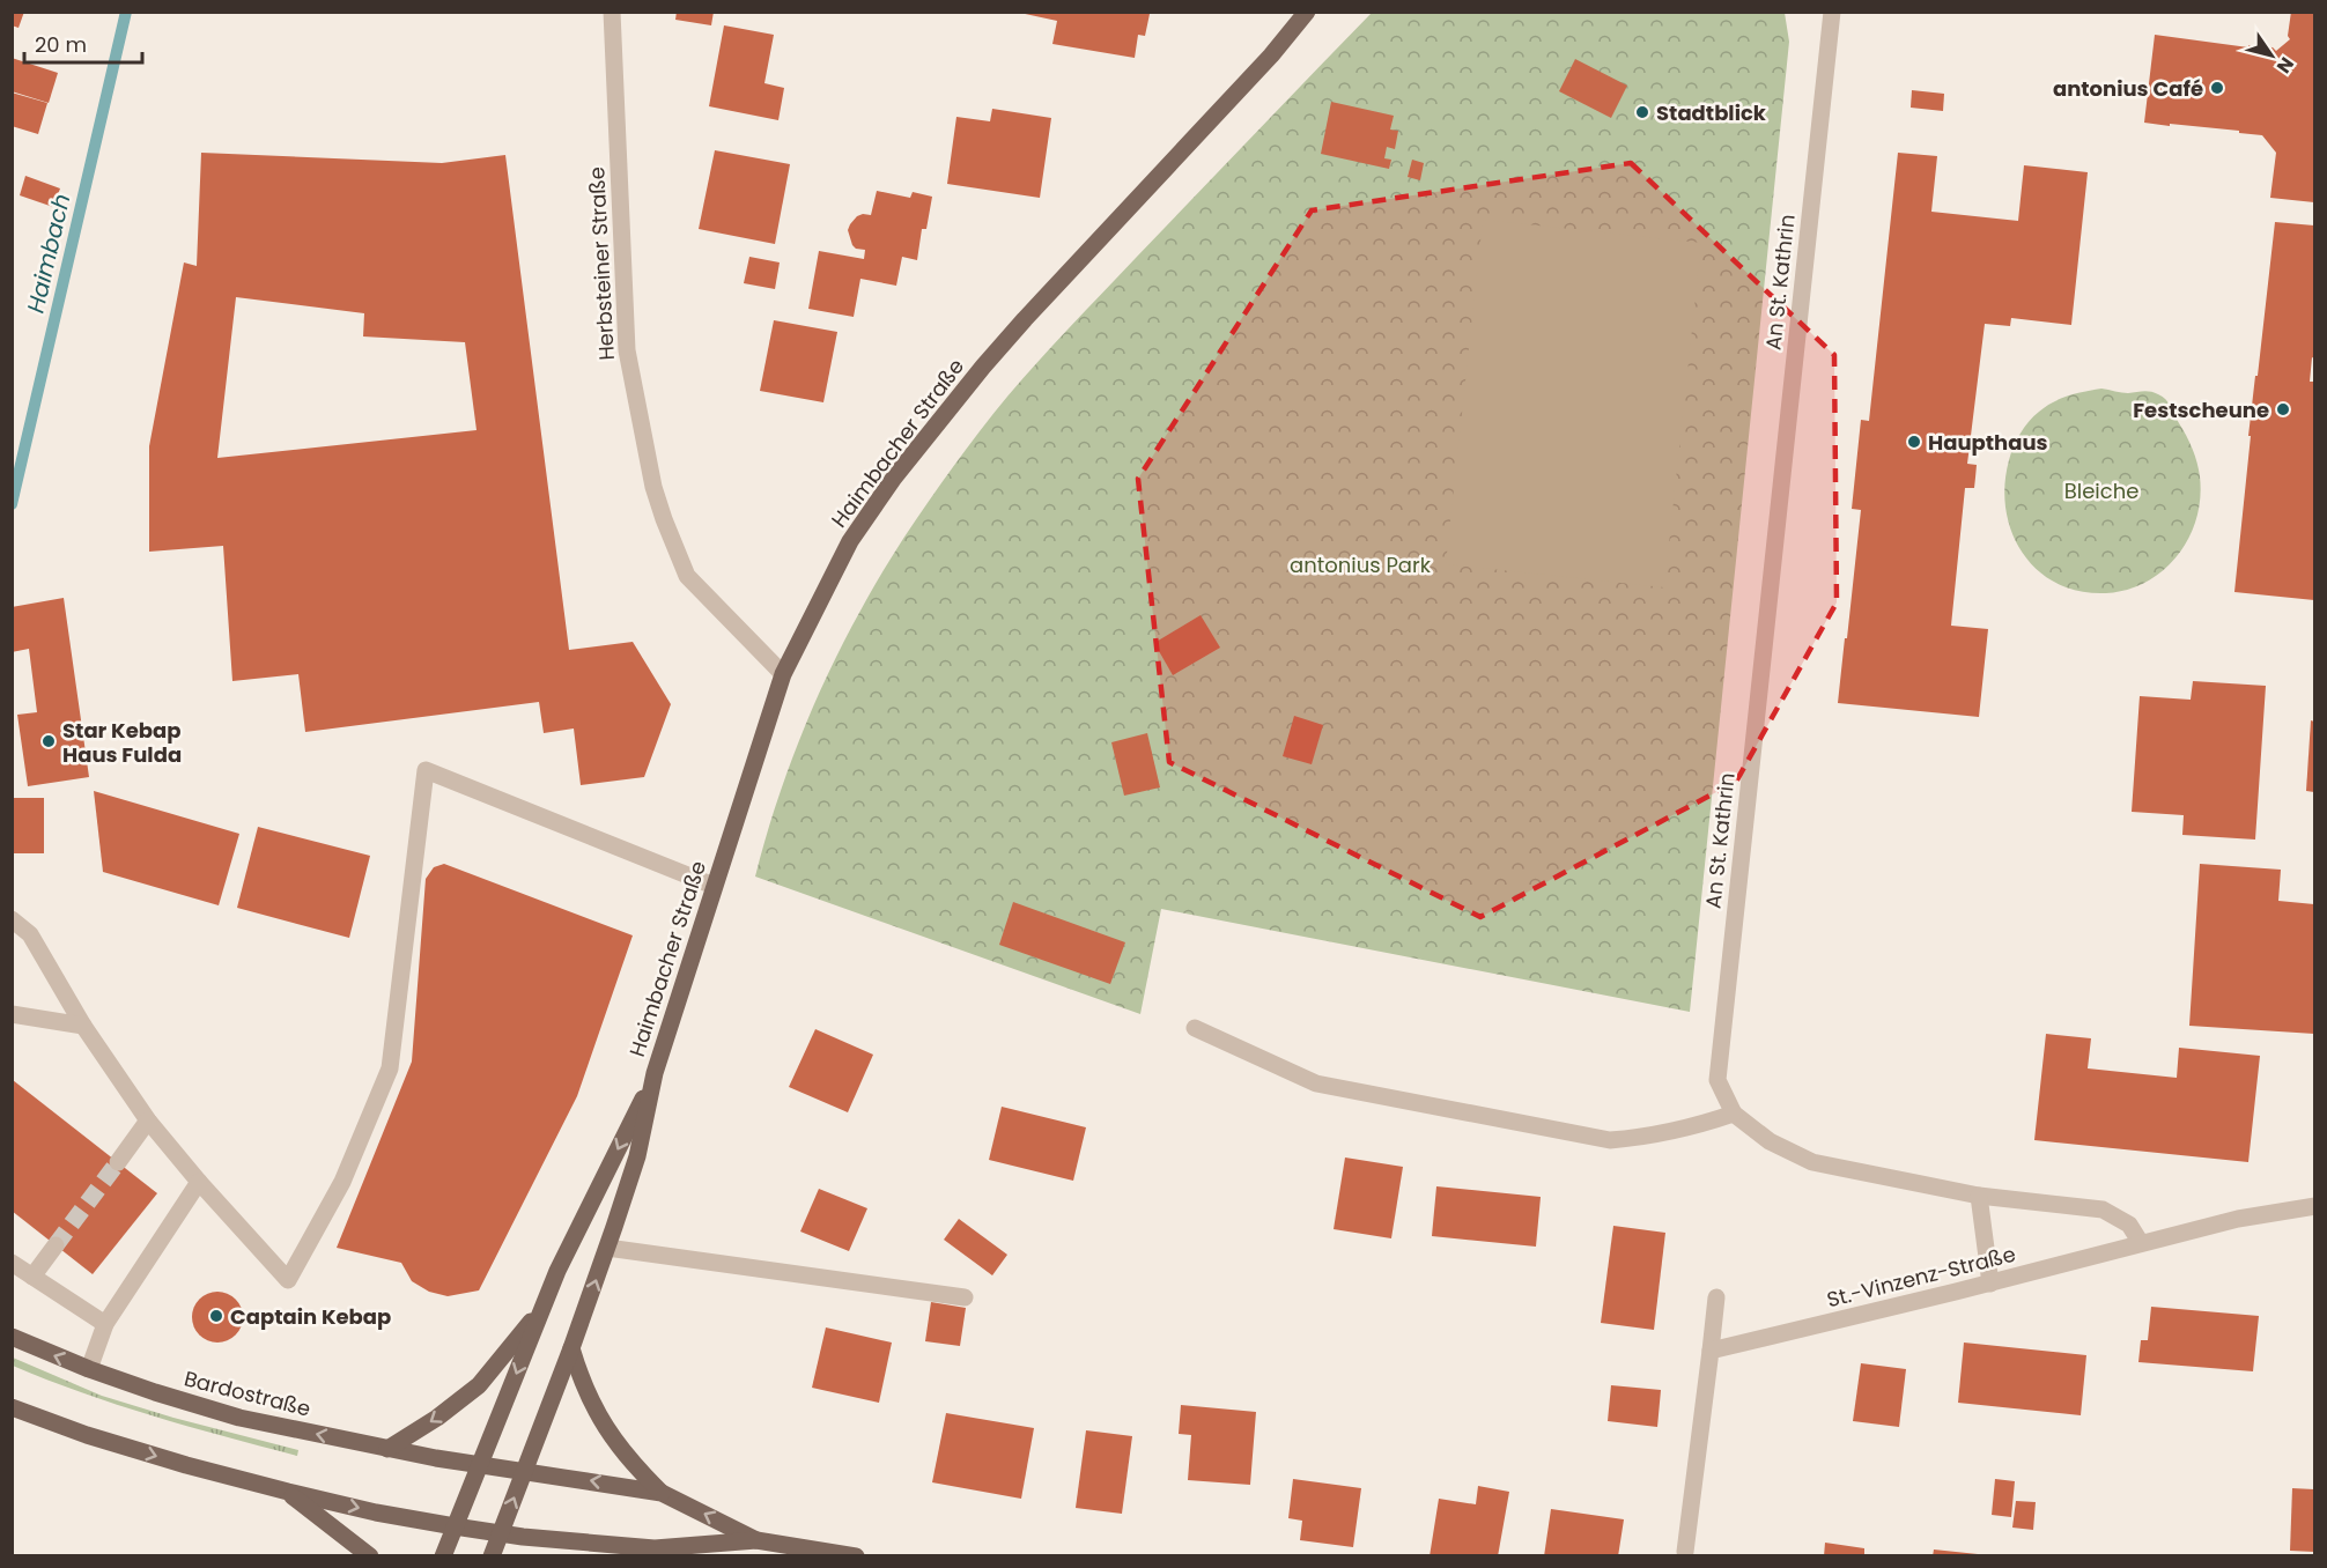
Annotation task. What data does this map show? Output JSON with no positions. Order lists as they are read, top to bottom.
{
  "streets": {
    "main road": ["Haimbacher Straße", "Bardostraße"],
    "street": ["Herbsteiner Straße", "An St. Kathrin", "St.-Vinzenz-Straße"]
  },
  "crossings": [
    ["Herbsteiner Straße", "Haimbacher Straße"],
    ["Haimbacher Straße", "Bardostraße"]
  ],
  "water": ["Haimbach"],
  "parks": ["Bleiche", "antonius Park"],
  "places": [
    "antonius Café",
    "Stadtblick",
    "Festscheune",
    "Haupthaus",
    "Star Kebap Haus Fulda",
    "Captain Kebap"
  ],
  "scale_bar": "20 m",
  "north": "bottom right"
}
